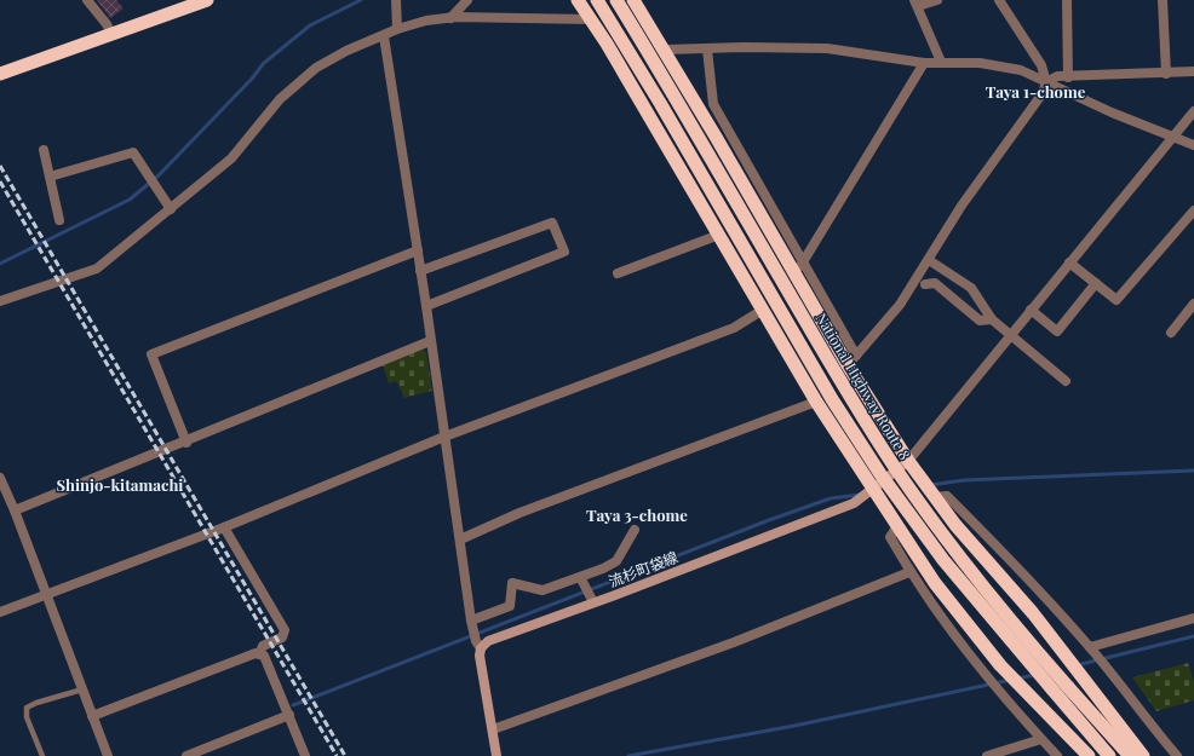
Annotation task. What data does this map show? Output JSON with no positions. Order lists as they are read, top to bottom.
{
  "streets": {
    "highway": ["National Highway Route 8"],
    "main road": ["流杉町袋線"]
  },
  "districts": ["Taya 1-chome", "Shinjo-kitamachi", "Taya 3-chome"]
}
